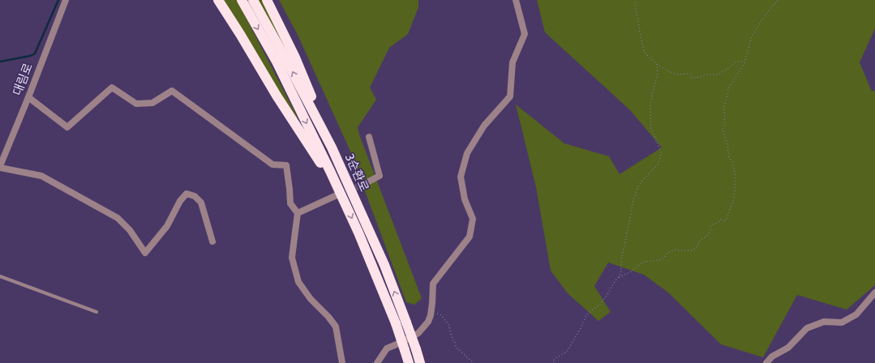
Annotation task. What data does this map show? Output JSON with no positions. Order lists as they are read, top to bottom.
{
  "streets": {
    "highway": ["3순환로"],
    "street": ["대림로"]
  }
}
